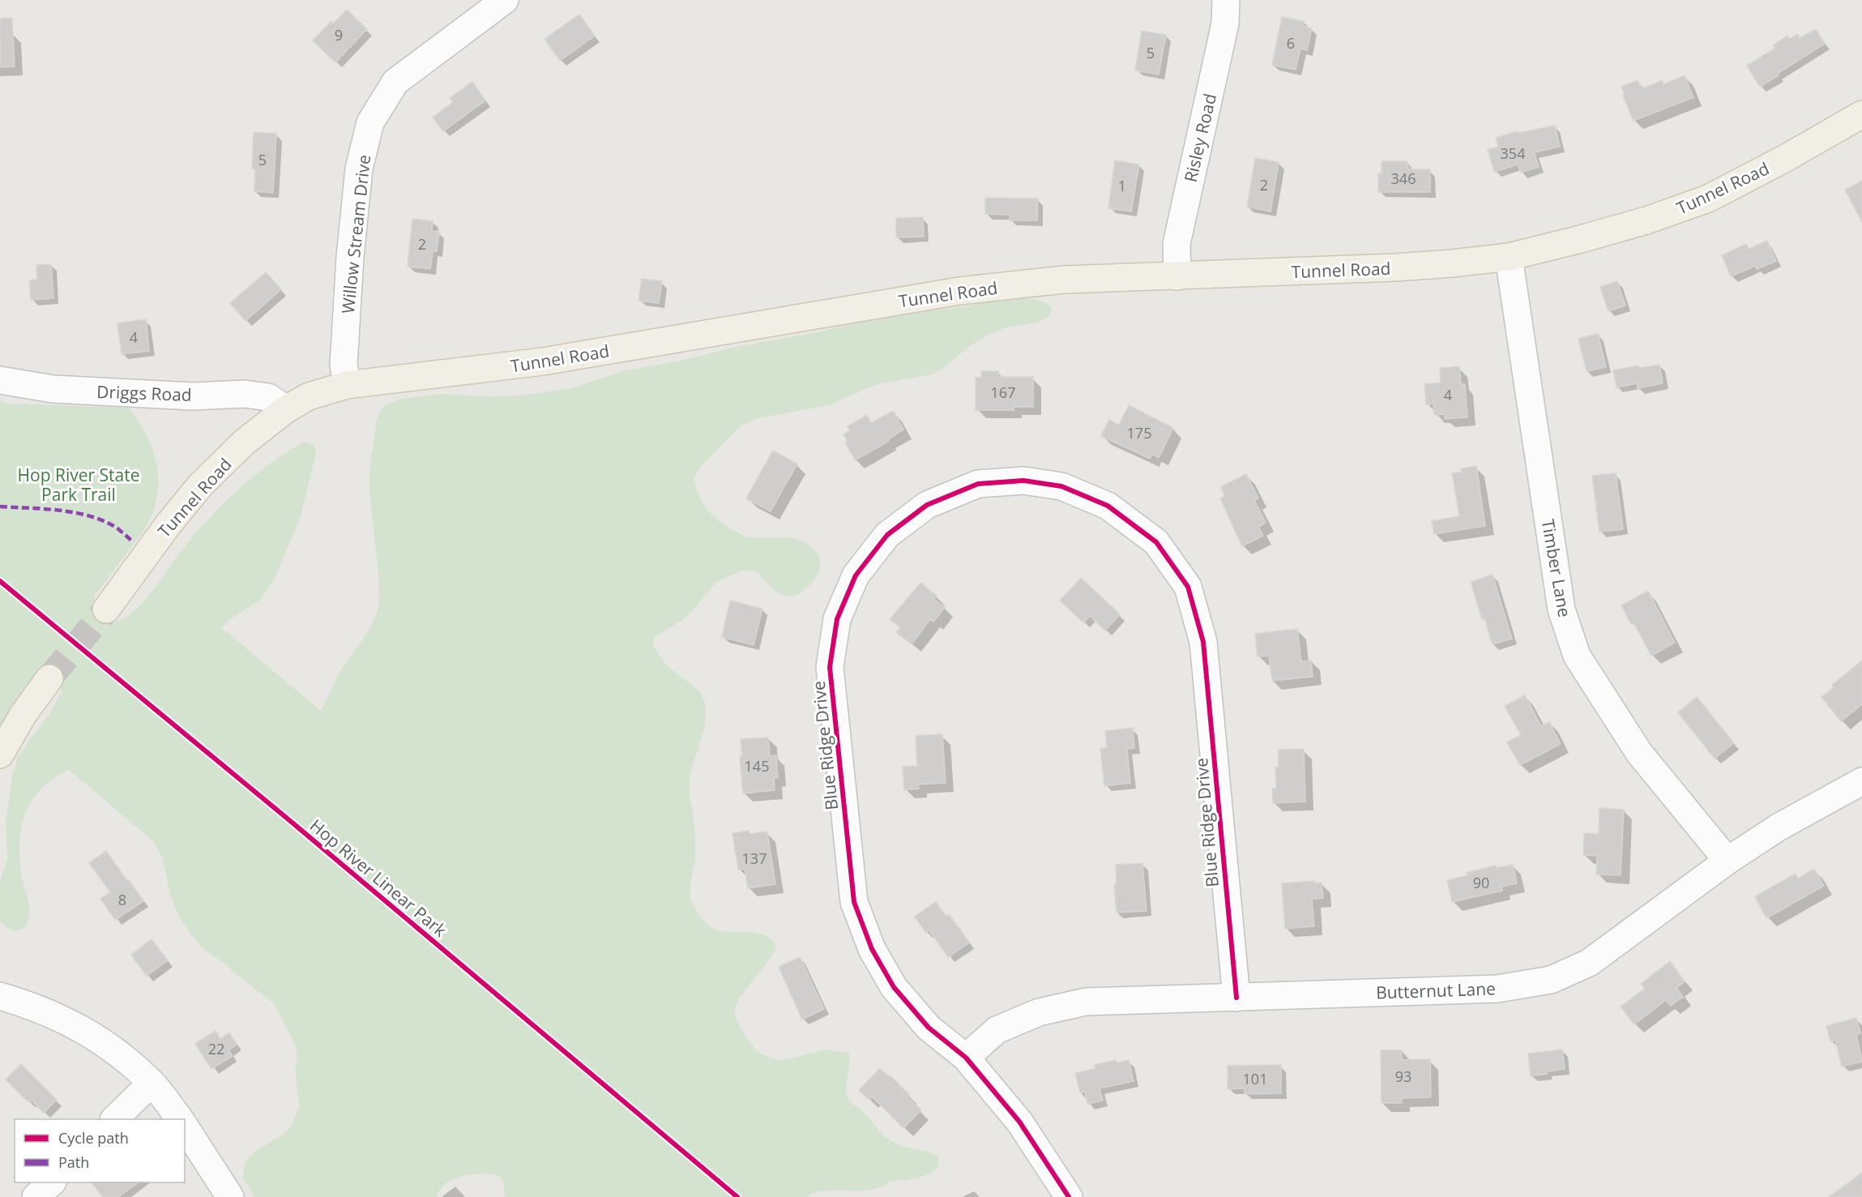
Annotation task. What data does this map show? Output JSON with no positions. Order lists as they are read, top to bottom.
{
  "streets": {
    "main road": ["Tunnel Road"],
    "street": [
      "Risley Road",
      "Willow Stream Drive",
      "Driggs Road",
      "Timber Lane",
      "Blue Ridge Drive",
      "Butternut Lane"
    ],
    "cycle path": ["Hop River Linear Park"]
  },
  "crossings": [
    ["Risley Road", "Tunnel Road"],
    ["Tunnel Road", "Willow Stream Drive"],
    ["Tunnel Road", "Driggs Road"],
    ["Tunnel Road", "Timber Lane"],
    ["Timber Lane", "Butternut Lane"],
    ["Blue Ridge Drive", "Butternut Lane"]
  ],
  "parks": ["Hop River State Park Trail"],
  "house_numbers": [
    "9",
    "6",
    "5",
    "354",
    "5",
    "346",
    "2",
    "1",
    "2",
    "4",
    "167",
    "4",
    "175",
    "145",
    "137",
    "90",
    "8",
    "22",
    "93",
    "101"
  ],
  "legend": ["Cycle path", "Path"]
}
